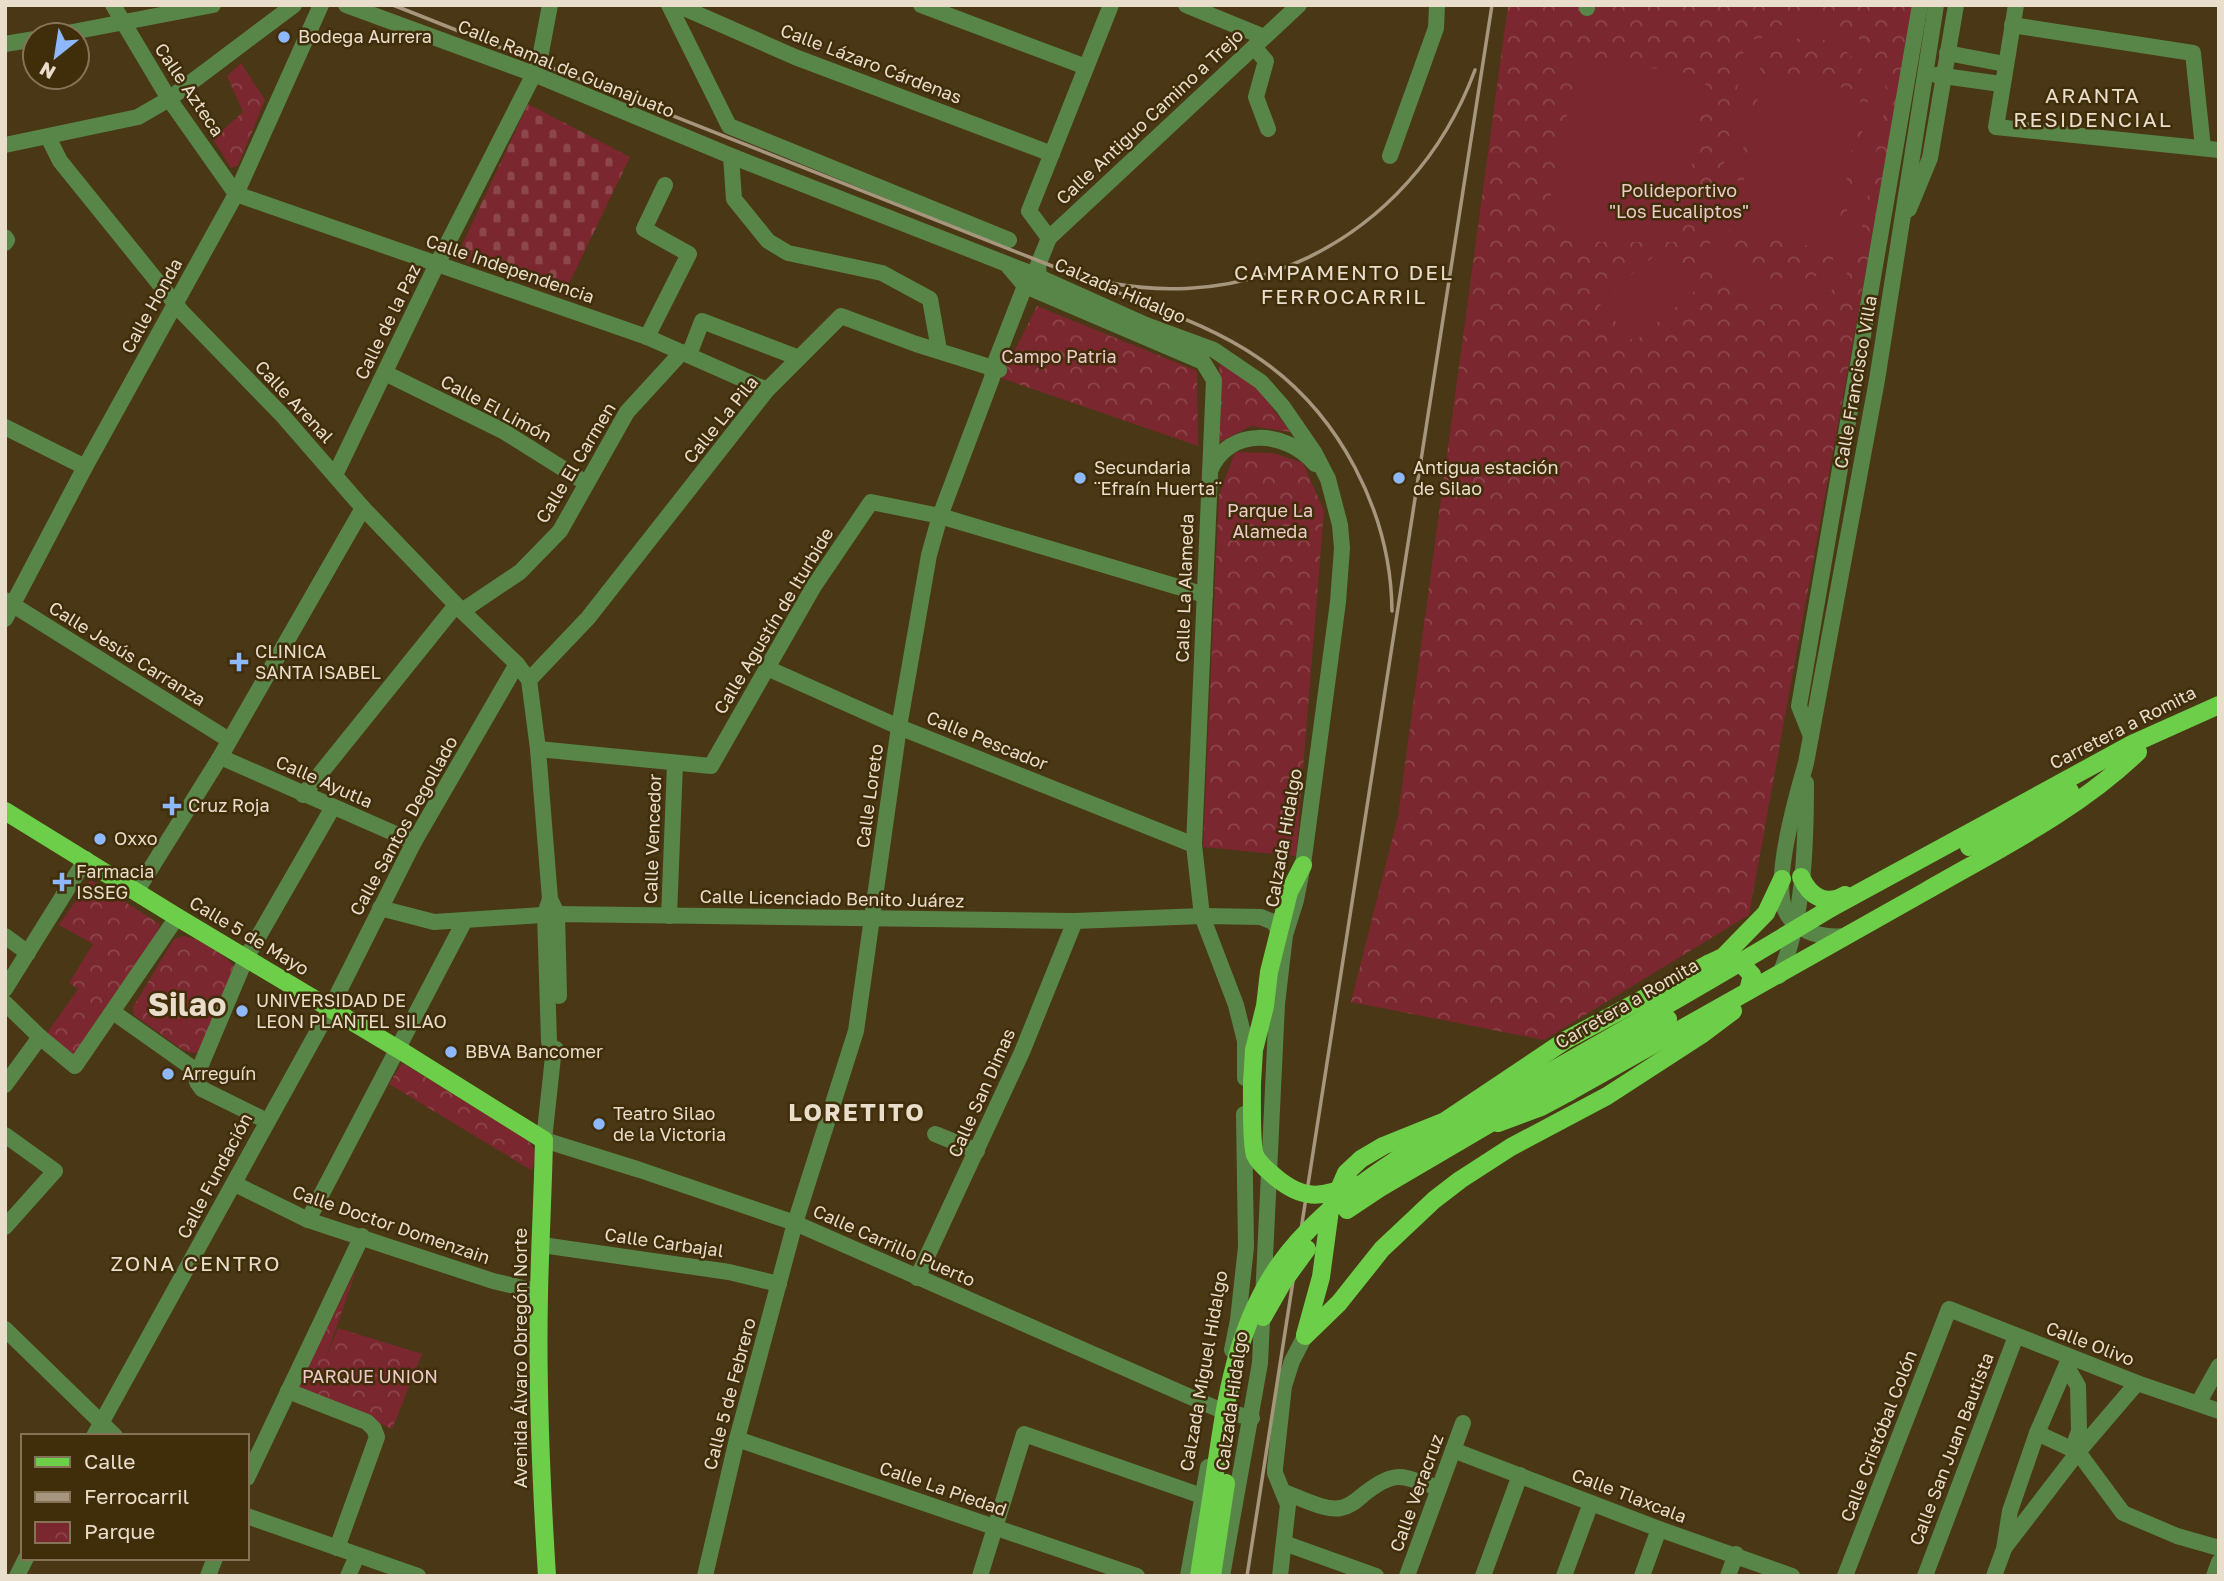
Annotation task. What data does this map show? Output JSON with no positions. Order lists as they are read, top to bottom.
{
  "streets": {
    "main road": [
      "Carretera a Romita",
      "Calle 5 de Mayo",
      "Avenida Álvaro Obregón Norte",
      "Calzada Miguel Hidalgo"
    ],
    "street": [
      "Calle Lázaro Cárdenas",
      "Calle Ramal de Guanajuato",
      "Calle Azteca",
      "Calle Antiguo Camino a Trejo",
      "Calle Independencia",
      "Calzada Hidalgo",
      "Calle Honda",
      "Calle de la Paz",
      "Calle Francisco Villa",
      "Calle Arenal",
      "Calle El Limón",
      "Calle La Pila",
      "Calle El Carmen",
      "Calle La Alameda",
      "Calle Agustín de Iturbide",
      "Calle Jesús Carranza",
      "Calle Pescador",
      "Calle Ayutla",
      "Calle Loreto",
      "Calle Santos Degollado",
      "Calle Vencedor",
      "Calle Licenciado Benito Juárez",
      "Calle San Dimas",
      "Calle Fundación",
      "Calle Doctor Domenzain",
      "Calle Carbajal",
      "Calle Carrillo Puerto",
      "Calle Olivo",
      "Calle 5 de Febrero",
      "Calle Cristóbal Colón",
      "Calle San Juan Bautista",
      "Calle La Piedad",
      "Calle Veracruz",
      "Calle Tlaxcala"
    ]
  },
  "crossings": [
    ["Calle Ramal de Guanajuato", "Calle Antiguo Camino a Trejo"],
    ["Calle Ramal de Guanajuato", "Calzada Hidalgo"],
    ["Calle Ramal de Guanajuato", "Calle de la Paz"],
    ["Calle Ramal de Guanajuato", "Calle Loreto"],
    ["Calle Azteca", "Calle Independencia"],
    ["Calle Azteca", "Calle Honda"],
    ["Calle Antiguo Camino a Trejo", "Calzada Hidalgo"],
    ["Calle Antiguo Camino a Trejo", "Calle Loreto"],
    ["Calle Independencia", "Calle Honda"],
    ["Calle Independencia", "Calle de la Paz"],
    ["Calle Independencia", "Calle La Pila"],
    ["Calle Independencia", "Calle El Carmen"],
    ["Calzada Hidalgo", "Calle La Alameda"],
    ["Calzada Hidalgo", "Calle Loreto"],
    ["Calzada Hidalgo", "Calle Carrillo Puerto"],
    ["Calle Honda", "Calle Arenal"],
    ["Calle Honda", "Calle Jesús Carranza"],
    ["Calle de la Paz", "Calle Arenal"],
    ["Calle de la Paz", "Calle El Limón"],
    ["Calle Arenal", "Calle La Pila"],
    ["Calle Arenal", "Calle El Carmen"],
    ["Calle Arenal", "Calle Santos Degollado"],
    ["Calle El Limón", "Calle El Carmen"],
    ["Calle La Pila", "Calle Loreto"],
    ["Calle El Carmen", "Calle Ayutla"],
    ["Calle La Alameda", "Calle Agustín de Iturbide"],
    ["Calle La Alameda", "Calle Pescador"],
    ["Calle La Alameda", "Calle Licenciado Benito Juárez"],
    ["Calle La Alameda", "Calzada Miguel Hidalgo"],
    ["Calle Agustín de Iturbide", "Calle Pescador"],
    ["Calle Agustín de Iturbide", "Calle Loreto"],
    ["Calle Agustín de Iturbide", "Calle Vencedor"],
    ["Carretera a Romita", "Calzada Miguel Hidalgo"],
    ["Calle Pescador", "Calle Loreto"],
    ["Calle Ayutla", "Calle Santos Degollado"],
    ["Calle Loreto", "Calle Licenciado Benito Juárez"],
    ["Calle Loreto", "Calle Carrillo Puerto"],
    ["Calle Loreto", "Calle 5 de Febrero"],
    ["Calle Santos Degollado", "Calle Licenciado Benito Juárez"],
    ["Calle Santos Degollado", "Calle 5 de Mayo"],
    ["Calle Santos Degollado", "Calle Fundación"],
    ["Calle Vencedor", "Calle Licenciado Benito Juárez"],
    ["Calle Licenciado Benito Juárez", "Calle San Dimas"],
    ["Calle 5 de Mayo", "Calle Fundación"],
    ["Calle 5 de Mayo", "Calle Carrillo Puerto"],
    ["Calle 5 de Mayo", "Avenida Álvaro Obregón Norte"],
    ["Calle San Dimas", "Calle Carrillo Puerto"],
    ["Calle Fundación", "Calle Doctor Domenzain"],
    ["Calle Doctor Domenzain", "Avenida Álvaro Obregón Norte"],
    ["Calle Carbajal", "Avenida Álvaro Obregón Norte"],
    ["Calle Carbajal", "Calle 5 de Febrero"],
    ["Calle Carrillo Puerto", "Avenida Álvaro Obregón Norte"],
    ["Calle Carrillo Puerto", "Calzada Miguel Hidalgo"],
    ["Calle Carrillo Puerto", "Calle 5 de Febrero"],
    ["Calle Olivo", "Calle Cristóbal Colón"],
    ["Calle Olivo", "Calle San Juan Bautista"],
    ["Calle 5 de Febrero", "Calle La Piedad"],
    ["Calle Veracruz", "Calle Tlaxcala"]
  ],
  "districts": [
    "ARANTA RESIDENCIAL",
    "CAMPAMENTO DEL FERROCARRIL",
    "Silao",
    "LORETITO",
    "ZONA CENTRO"
  ],
  "parks": [
    "Polideportivo \"Los Eucaliptos\"",
    "Campo Patria",
    "Parque La Alameda",
    "PARQUE UNION"
  ],
  "places": {
    "other": [
      "Bodega Aurrera",
      "Secundaria ¨Efraín Huerta¨",
      "Antigua estación de Silao",
      "Oxxo",
      "UNIVERSIDAD DE LEON PLANTEL SILAO",
      "BBVA Bancomer",
      "Arreguín",
      "Teatro Silao de la Victoria"
    ],
    "health": ["CLINICA SANTA ISABEL", "Cruz Roja", "Farmacia ISSEG"]
  },
  "legend": ["Calle", "Ferrocarril", "Parque"],
  "north": "bottom left"
}
